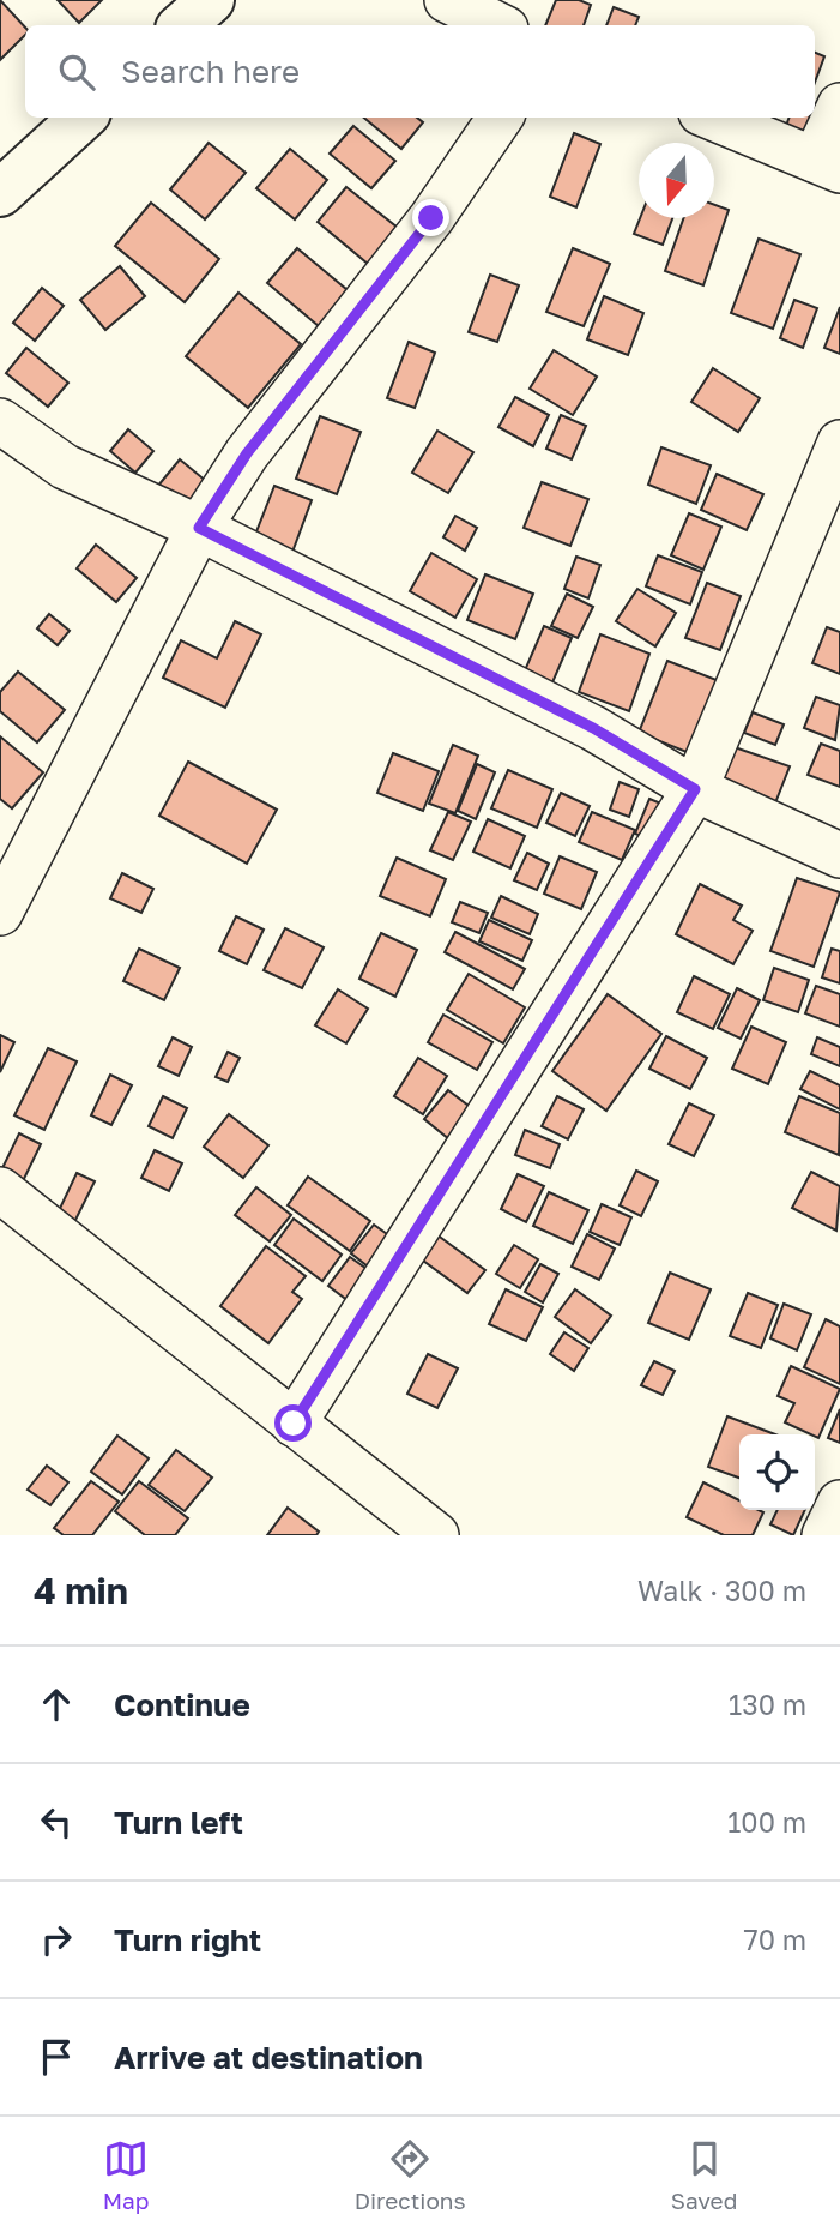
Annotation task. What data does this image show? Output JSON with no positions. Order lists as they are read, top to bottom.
{
  "north": "bottom",
  "page": {
    "search": "Search here",
    "heading": ["4 min", "Walk · 300 m"],
    "list": [
      ["Continue", "130 m"],
      ["Turn left", "100 m"],
      ["Turn right", "70 m"],
      "Arrive at destination"
    ],
    "nav": ["Map", "Directions", "Saved"]
  }
}
